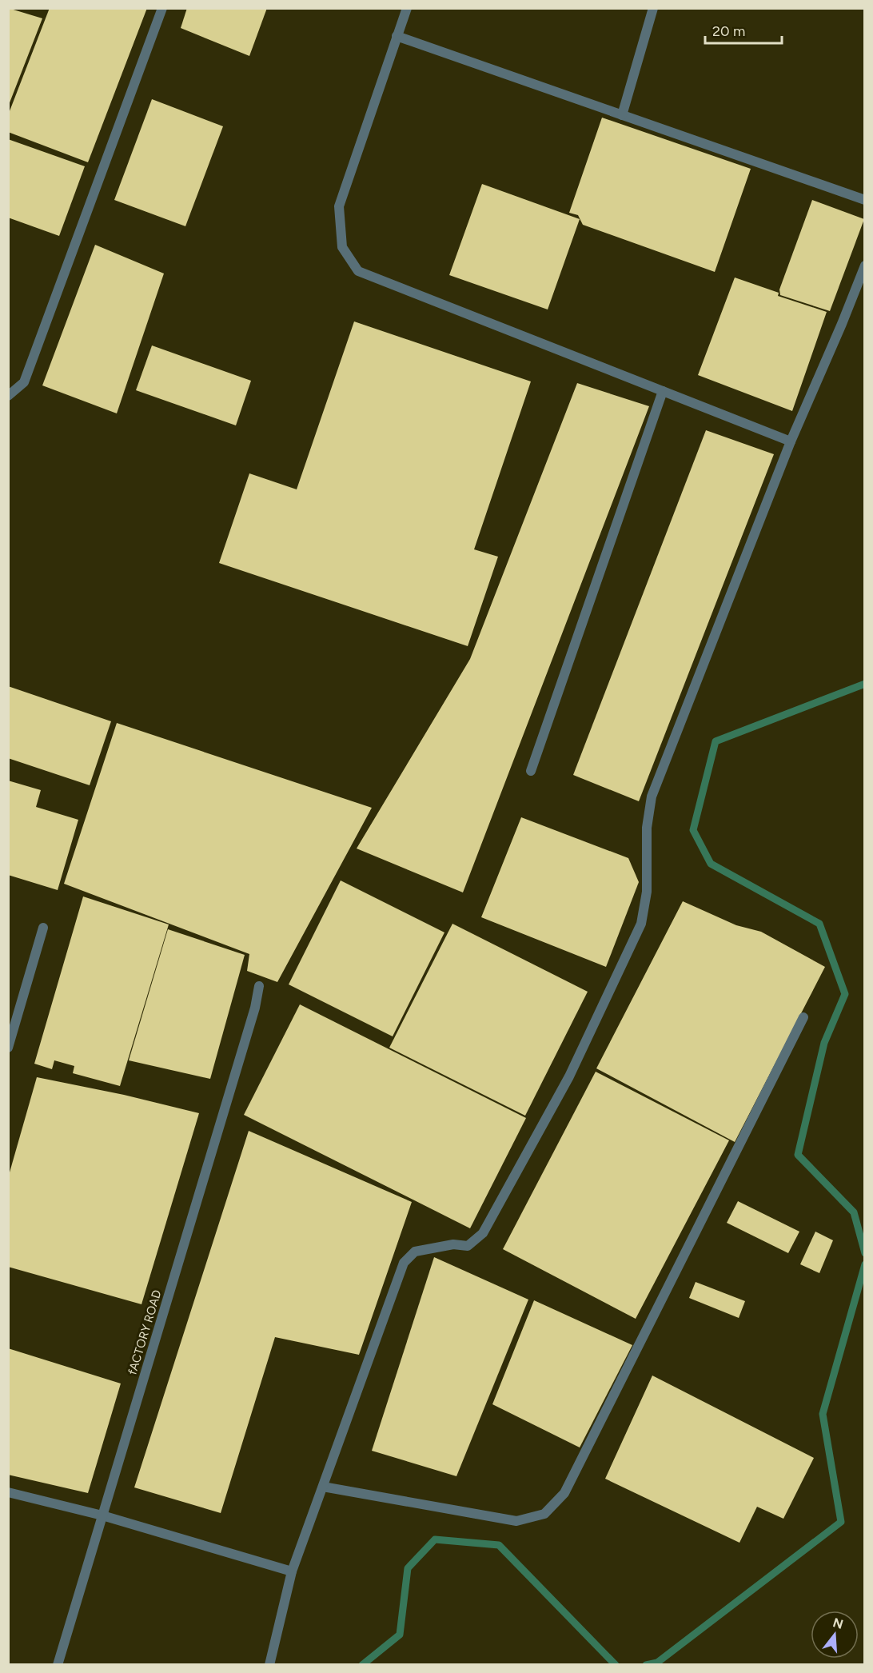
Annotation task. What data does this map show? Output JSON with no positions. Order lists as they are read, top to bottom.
{
  "streets": {
    "street": ["fACTORY ROAD"]
  },
  "scale_bar": "20 m",
  "north": "top"
}
